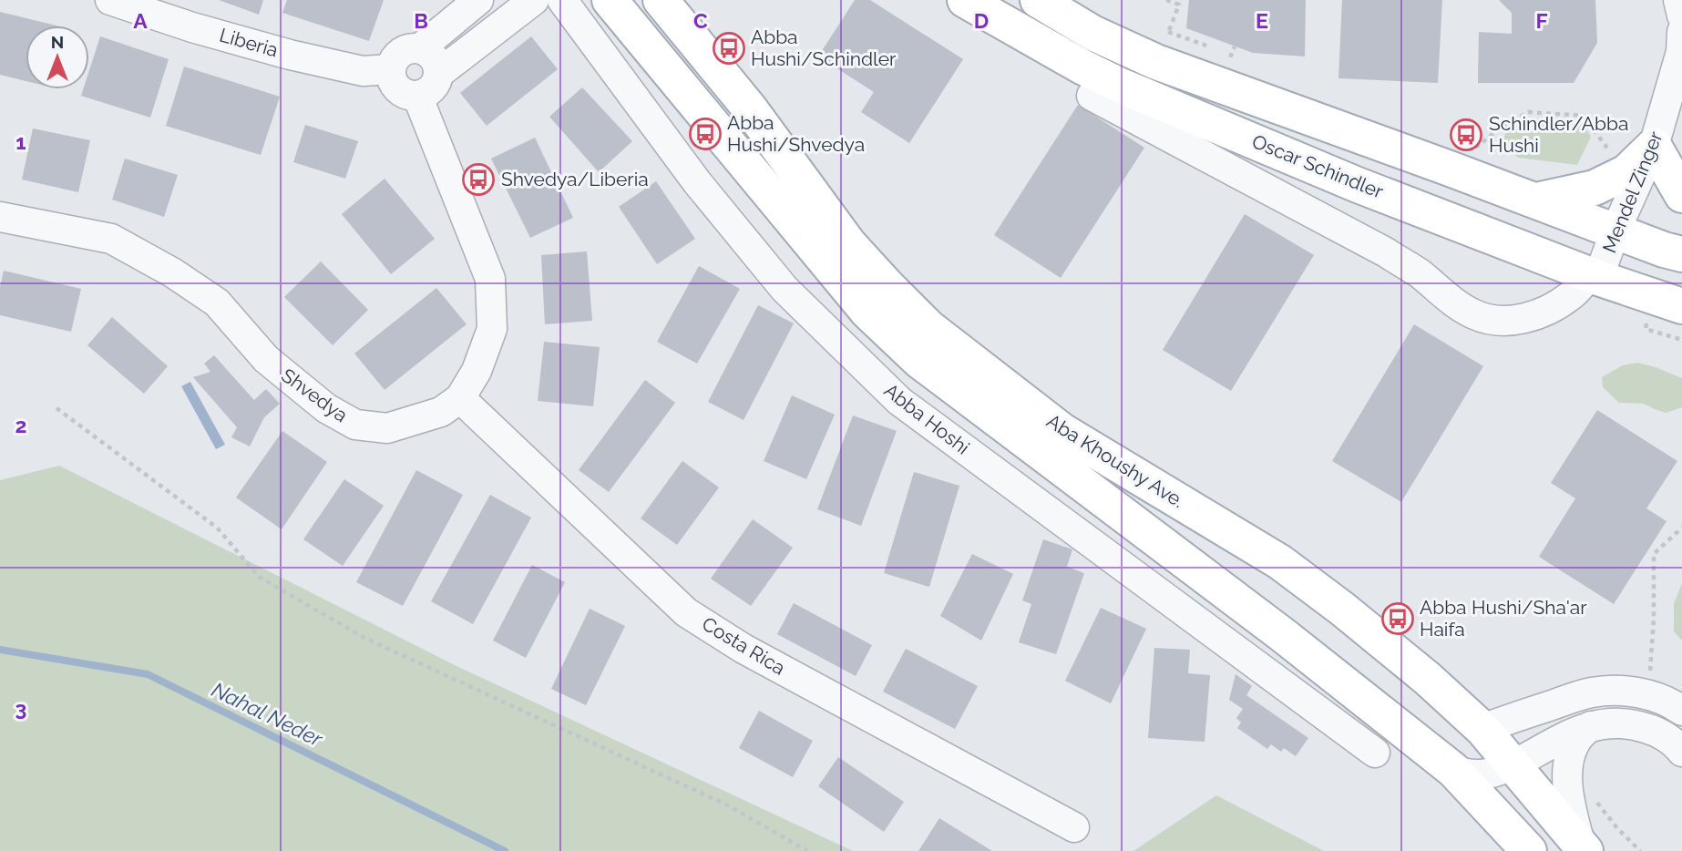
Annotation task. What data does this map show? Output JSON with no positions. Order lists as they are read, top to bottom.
{
  "streets": {
    "main road": ["Oscar Schindler", "Aba Khoushy Ave."],
    "street": [
      "Liberia",
      "Mendel Zinger",
      "Shvedya",
      "Abba Hoshi",
      "Costa Rica"
    ]
  },
  "crossings": [
    ["Liberia", "Shvedya"],
    ["Oscar Schindler", "Mendel Zinger"],
    ["Shvedya", "Costa Rica"]
  ],
  "water": ["Nahal Neder"],
  "places": {
    "bus stop": [
      "Abba Hushi/Schindler",
      "Abba Hushi/Shvedya",
      "Schindler/Abba Hushi",
      "Shvedya/Liberia",
      "Abba Hushi/Sha'ar Haifa"
    ]
  },
  "north": "top",
  "grid": {
    "columns": [
      "A",
      "B",
      "C",
      "D",
      "E",
      "F"
    ],
    "rows": ["1", "2", "3"]
  }
}
